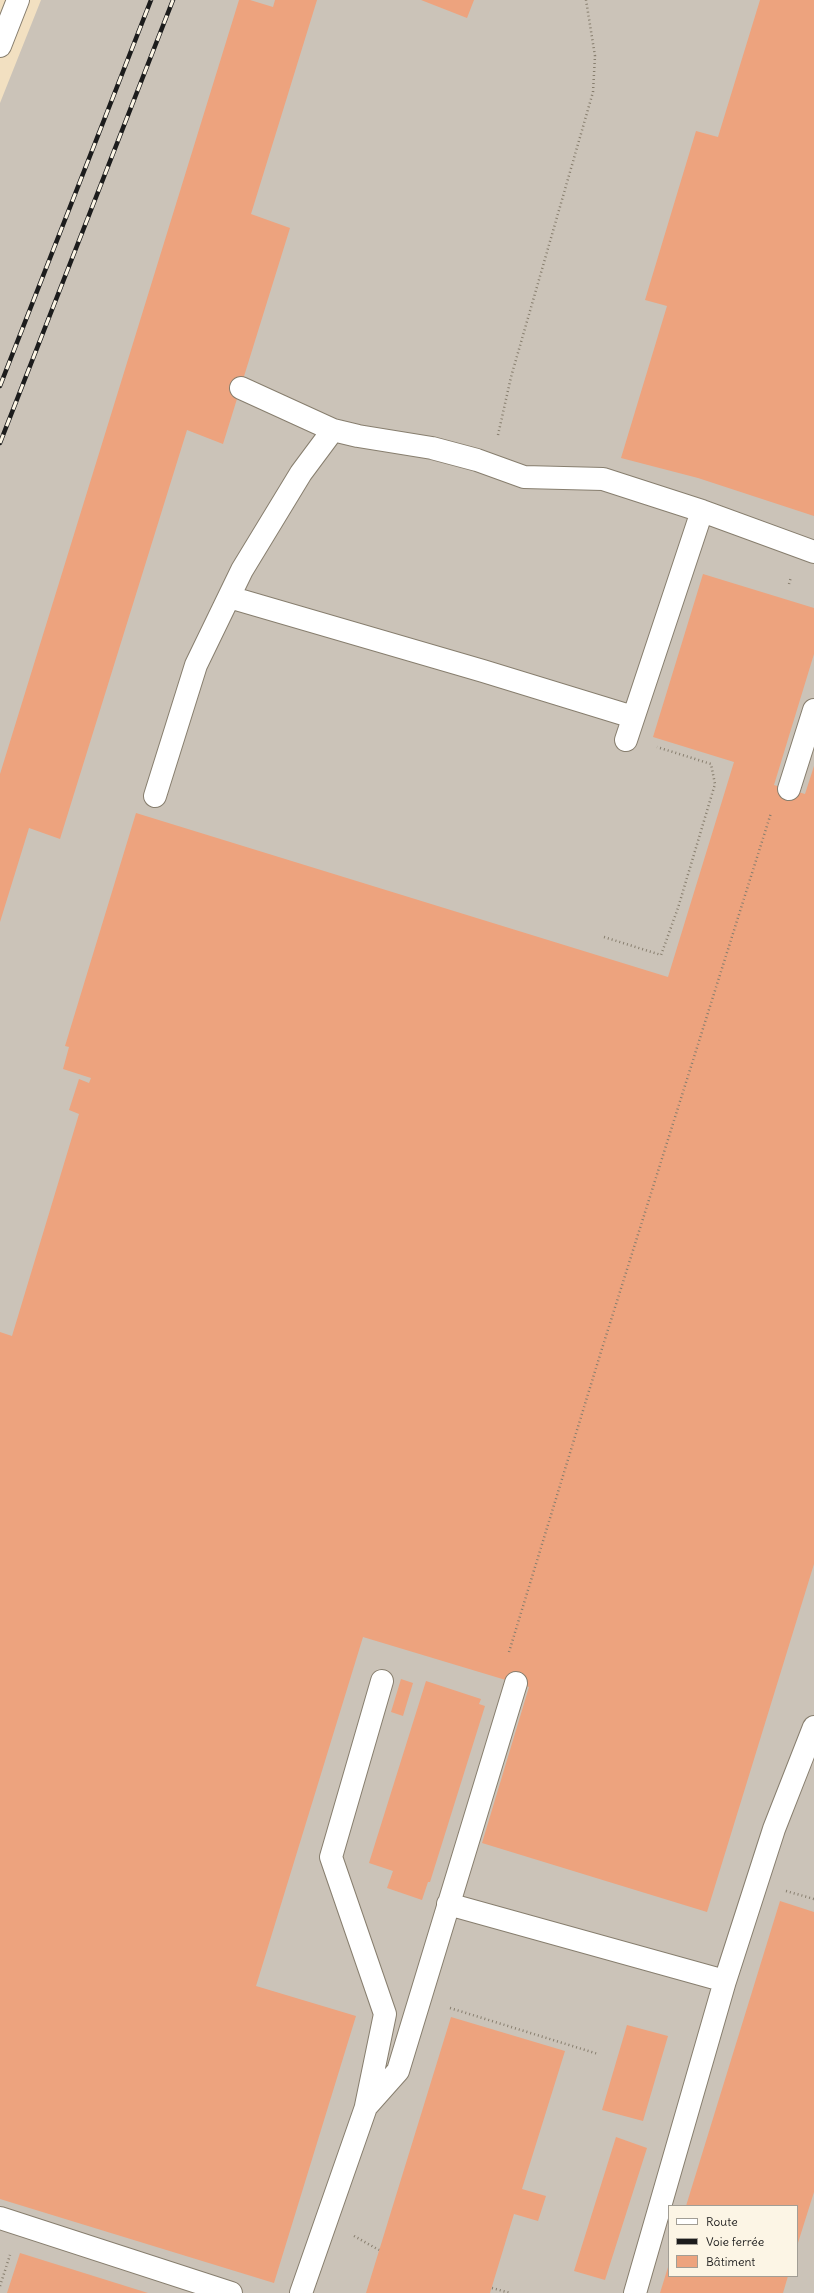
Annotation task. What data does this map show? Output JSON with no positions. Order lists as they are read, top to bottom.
{
  "legend": ["Route", "Voie ferrée", "Bâtiment"]
}
